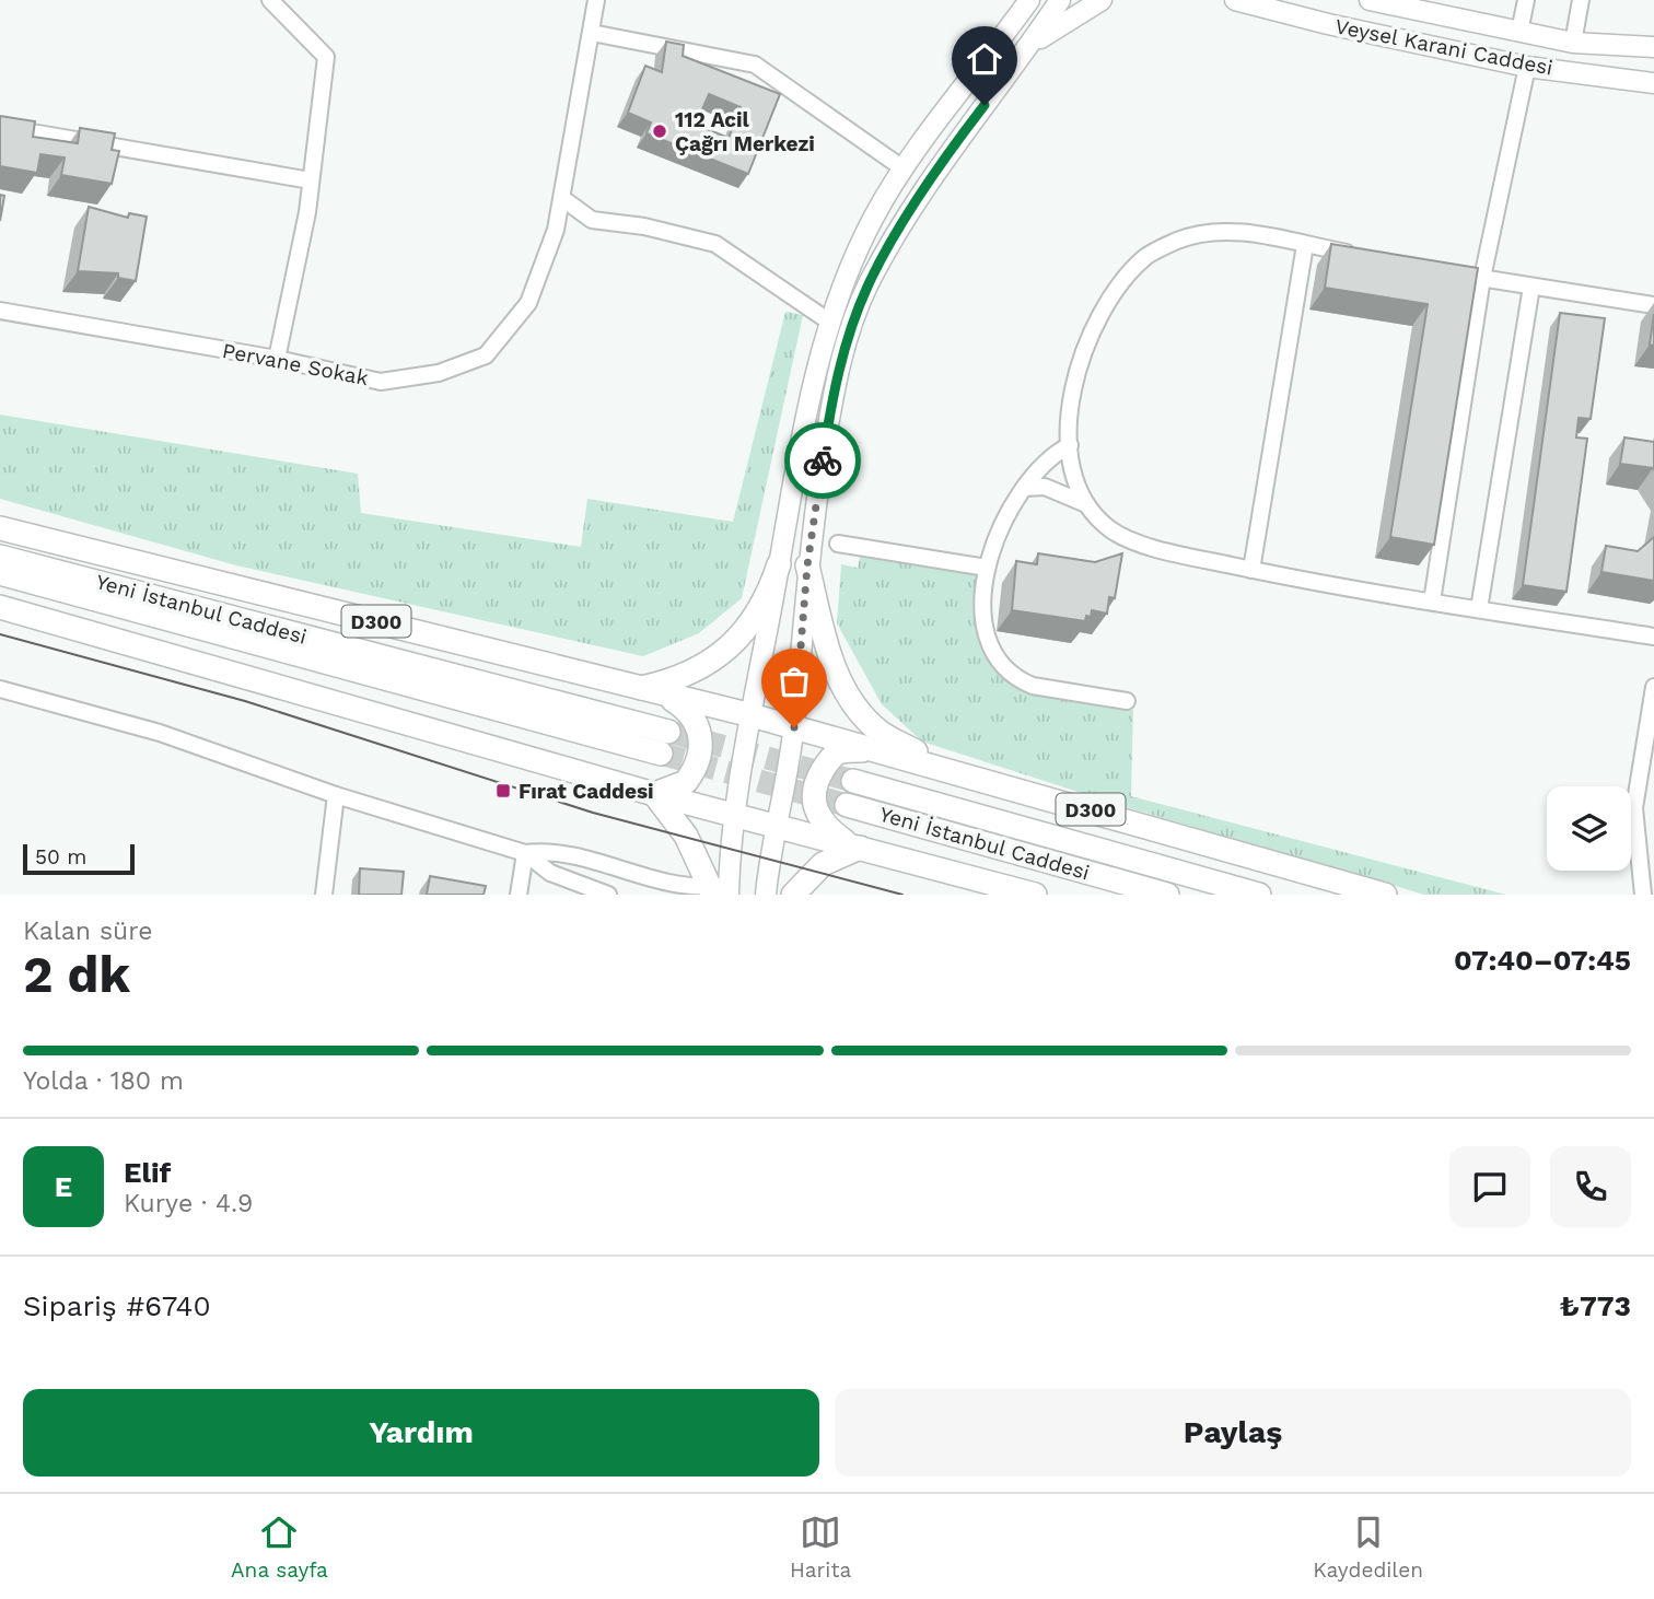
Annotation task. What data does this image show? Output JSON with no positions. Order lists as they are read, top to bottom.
{
  "streets": {
    "highway": ["Yeni İstanbul Caddesi", "D300"],
    "main road": ["Veysel Karani Caddesi"],
    "street": ["Pervane Sokak"]
  },
  "places": {
    "other": ["112 Acil Çağrı Merkezi"],
    "transit": ["Fırat Caddesi"]
  },
  "scale_bar": "50 m",
  "page": {
    "scale": "50 m",
    "heading": ["2 dk", "Kalan süre", "07:40–07:45"],
    "panel": [
      "Elif",
      "Kurye · 4.9",
      "Sipariş #6740",
      "₺773"
    ],
    "bar": "Yolda · 180 m",
    "round": "E",
    "buttons": ["Yardım", "Paylaş"],
    "tabs": ["Ana sayfa", "Harita", "Kaydedilen"]
  }
}
